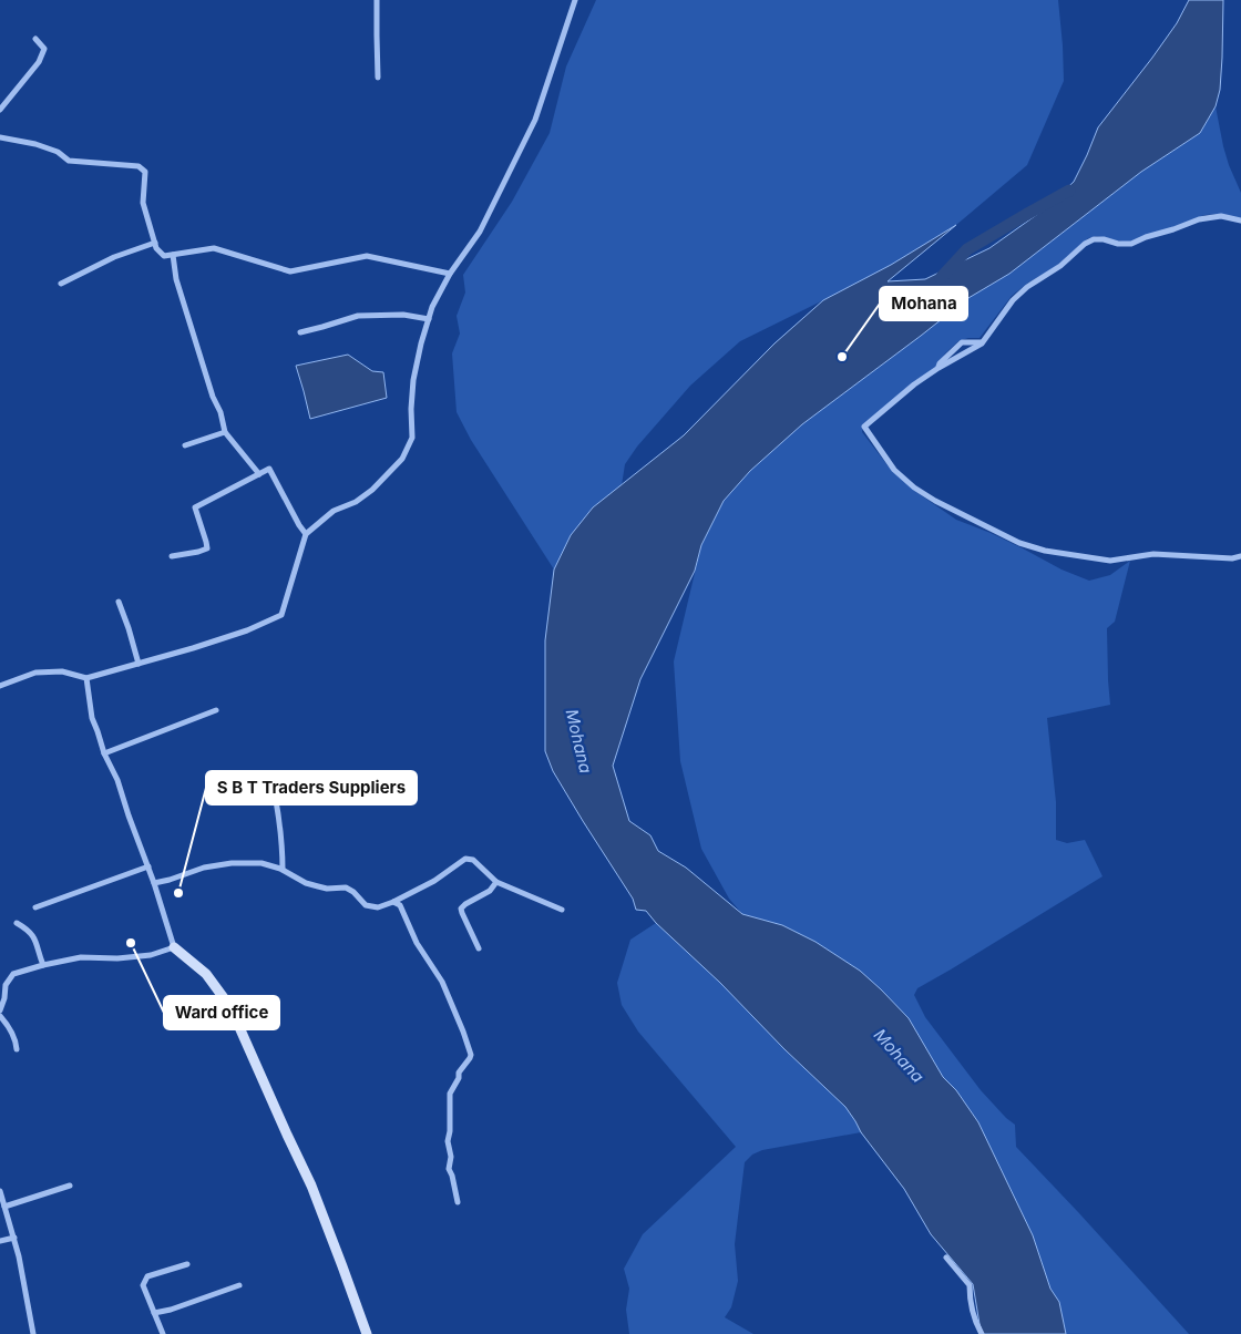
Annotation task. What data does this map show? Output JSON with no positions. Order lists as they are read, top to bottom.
{
  "water": ["Mohana"],
  "places": ["Mohana", "S B T Traders Suppliers", "Ward office"]
}
